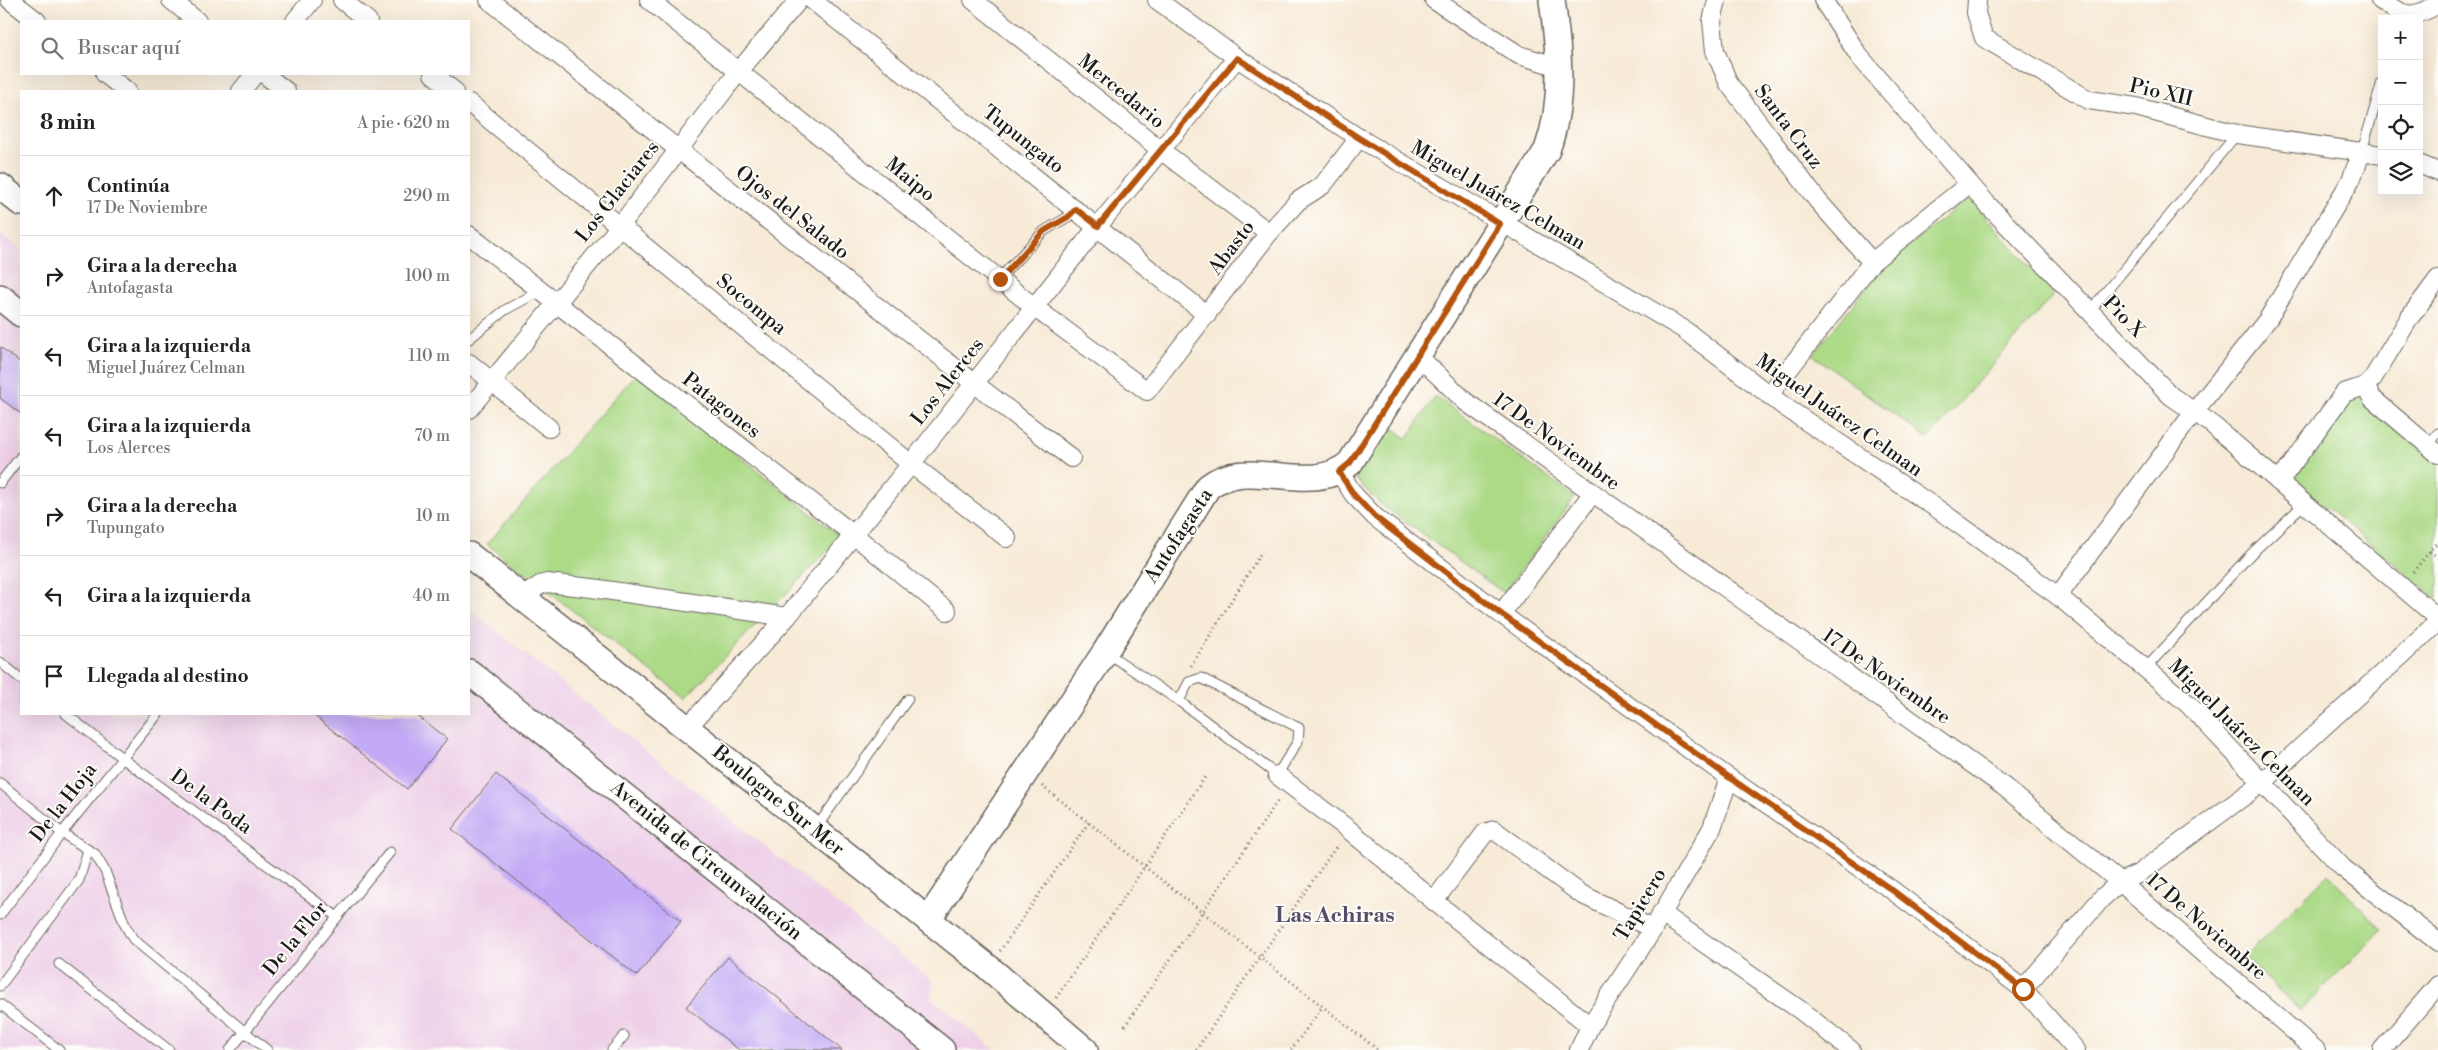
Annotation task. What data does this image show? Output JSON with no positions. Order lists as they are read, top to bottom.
{
  "streets": {
    "street": [
      "Mercedario",
      "Pio XII",
      "Santa Cruz",
      "Tupungato",
      "Maipo",
      "Los Glaciares",
      "Miguel Juárez Celman",
      "Ojos del Salado",
      "Abasto",
      "Socompa",
      "Pio X",
      "Los Alerces",
      "Patagones",
      "17 De Noviembre",
      "Antofagasta",
      "Boulogne Sur Mer",
      "Avenida de Circunvalación",
      "Tapicero"
    ],
    "lane": ["De la Poda", "De la Hoja", "De la Flor"]
  },
  "crossings": [
    ["Mercedario", "Abasto"],
    ["Mercedario", "Los Alerces"],
    ["Tupungato", "Abasto"],
    ["Tupungato", "Los Alerces"],
    ["Maipo", "Los Glaciares"],
    ["Maipo", "Abasto"],
    ["Maipo", "Los Alerces"],
    ["Los Glaciares", "Ojos del Salado"],
    ["Los Glaciares", "Socompa"],
    ["Los Glaciares", "Patagones"],
    ["Miguel Juárez Celman", "Abasto"],
    ["Miguel Juárez Celman", "Los Alerces"],
    ["Ojos del Salado", "Los Alerces"],
    ["Socompa", "Los Alerces"],
    ["Los Alerces", "Patagones"],
    ["Los Alerces", "Boulogne Sur Mer"],
    ["Antofagasta", "Boulogne Sur Mer"],
    ["De la Poda", "De la Hoja"],
    ["De la Poda", "De la Flor"]
  ],
  "districts": ["Las Achiras"],
  "page": {
    "map_buttons": ["+", "−"],
    "search": "Buscar aquí",
    "heading": ["8 min", "A pie · 620 m"],
    "list": [
      ["Continúa", "17 De Noviembre", "290 m"],
      ["Gira a la derecha", "Antofagasta", "100 m"],
      ["Gira a la izquierda", "Miguel Juárez Celman", "110 m"],
      ["Gira a la izquierda", "Los Alerces", "70 m"],
      ["Gira a la derecha", "Tupungato", "10 m"],
      ["Gira a la izquierda", "40 m"],
      "Llegada al destino"
    ]
  }
}
